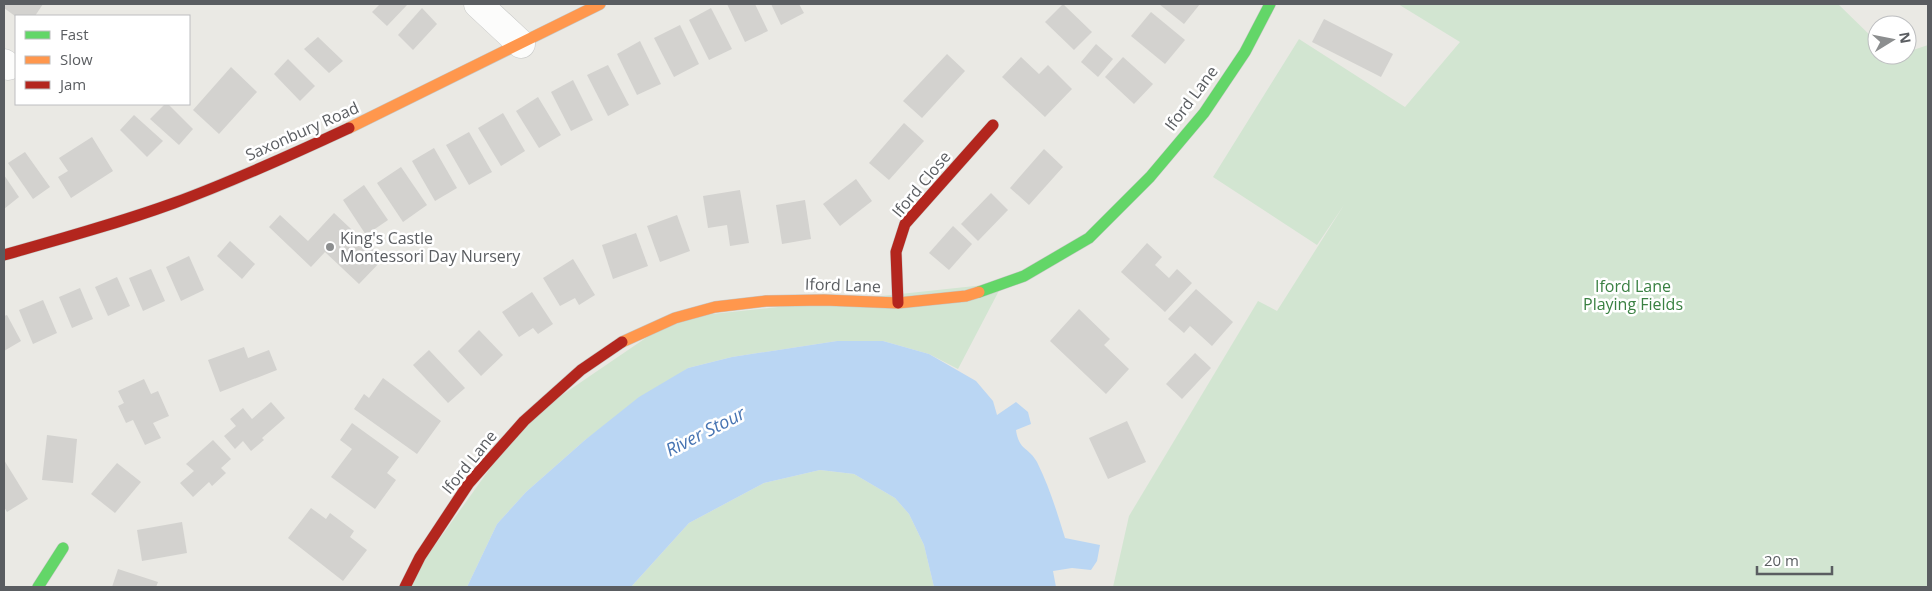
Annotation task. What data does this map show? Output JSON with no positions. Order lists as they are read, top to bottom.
{
  "streets": {
    "street": ["Iford Lane", "Saxonbury Road", "Iford Close"]
  },
  "crossings": [
    ["Iford Lane", "Iford Close"]
  ],
  "water": ["River Stour"],
  "parks": ["Iford Lane Playing Fields"],
  "places": ["King's Castle Montessori Day Nursery"],
  "legend": ["Fast", "Slow", "Jam"],
  "scale_bar": "20 m",
  "north": "right"
}
